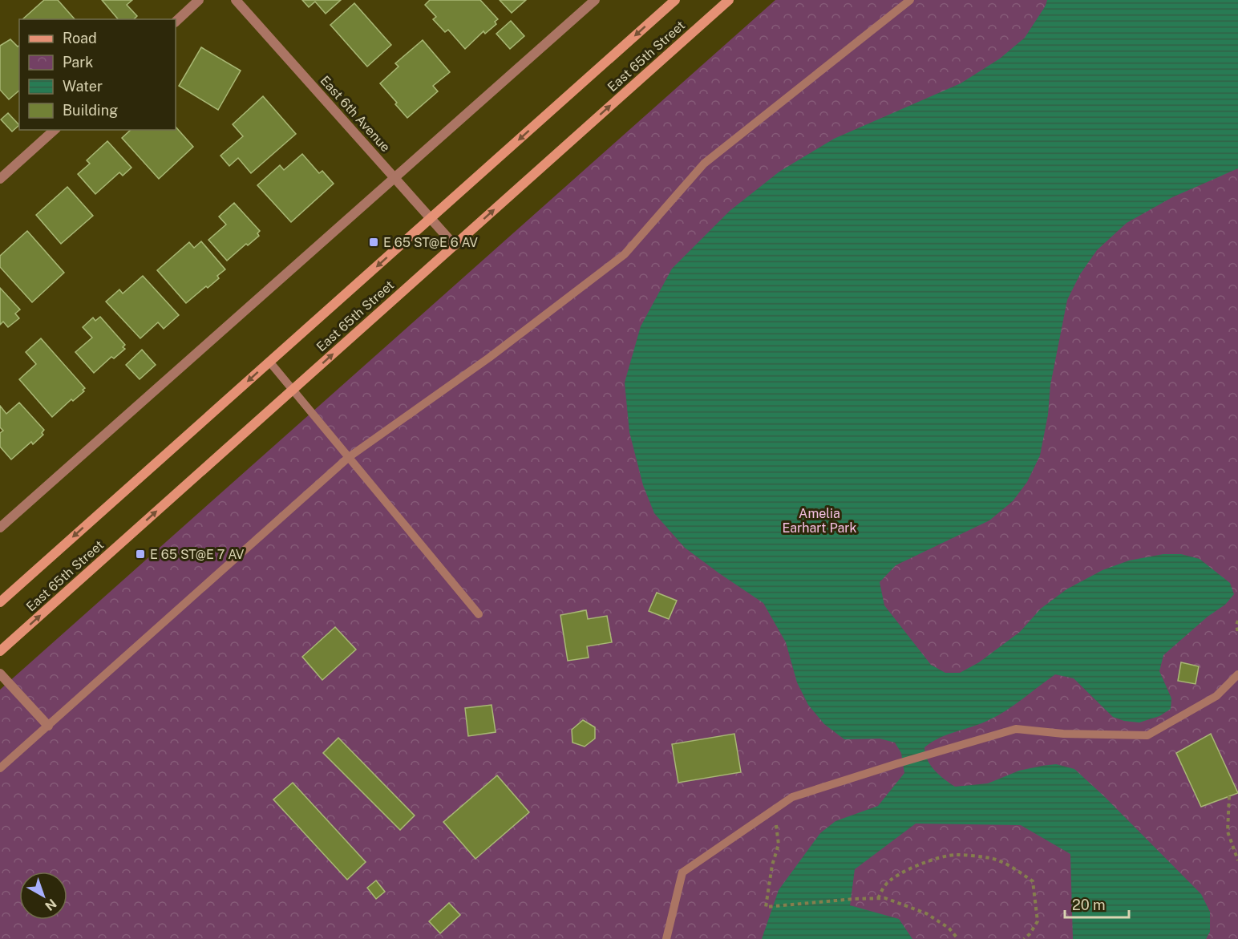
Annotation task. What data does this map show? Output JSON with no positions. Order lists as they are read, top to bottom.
{
  "streets": {
    "main road": ["East 65th Street"],
    "street": ["East 6th Avenue"]
  },
  "crossings": [
    ["East 65th Street", "East 6th Avenue"]
  ],
  "parks": ["Amelia Earhart Park"],
  "places": {
    "transit": ["E 65 ST@E 6 AV", "E 65 ST@E 7 AV"]
  },
  "legend": [
    "Road",
    "Park",
    "Water",
    "Building"
  ],
  "scale_bar": "20 m",
  "north": "bottom right"
}
